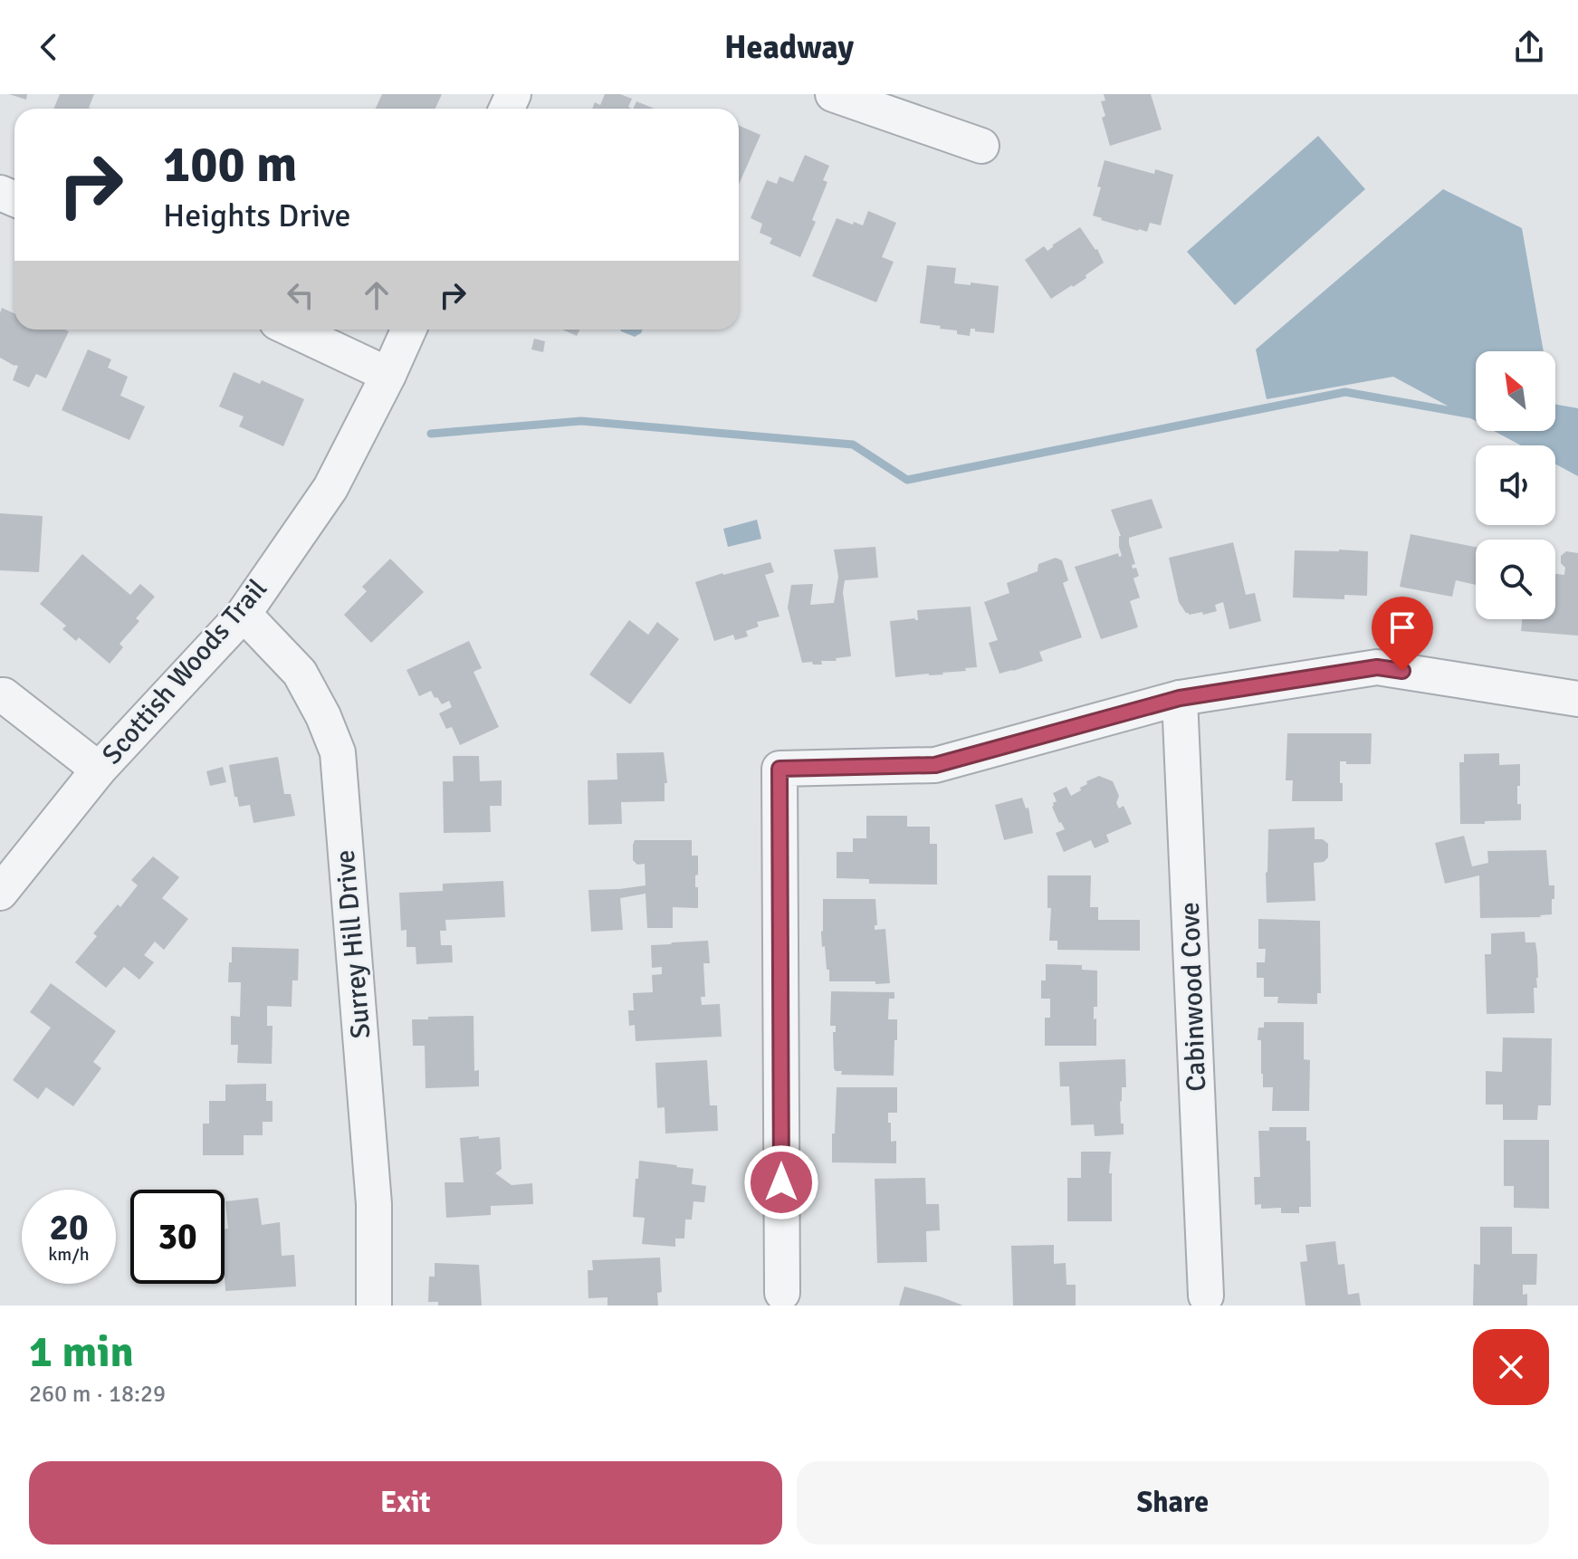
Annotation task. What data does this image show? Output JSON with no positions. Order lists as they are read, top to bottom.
{
  "streets": {
    "street": ["Scottish Woods Trail", "Surrey Hill Drive", "Cabinwood Cove"]
  },
  "crossings": [
    ["Scottish Woods Trail", "Surrey Hill Drive"]
  ],
  "north": "top left",
  "page": {
    "header": "Headway",
    "turn": ["100 m", "Heights Drive"],
    "speed": "20 km/h",
    "limit": "30",
    "heading": ["1 min", "260 m · 18:29"],
    "buttons": ["Exit", "Share"]
  }
}
